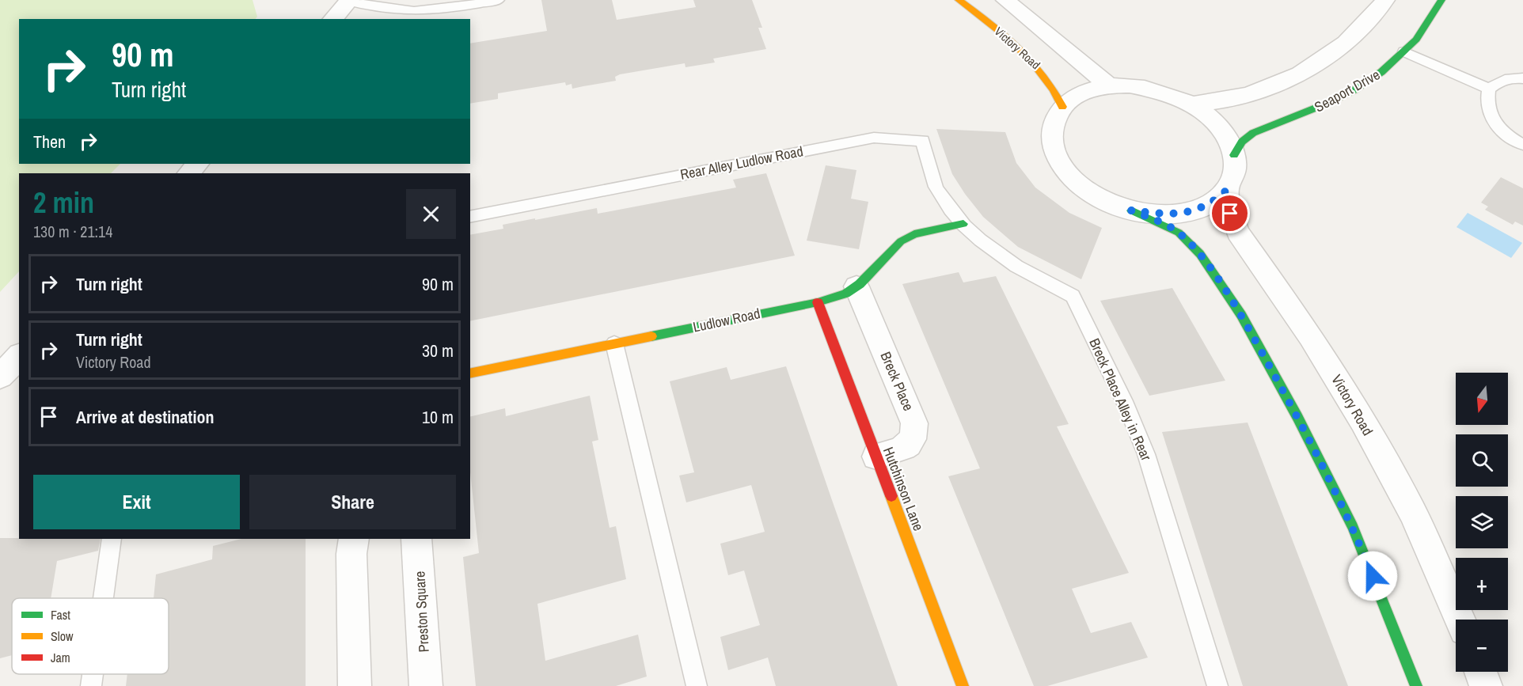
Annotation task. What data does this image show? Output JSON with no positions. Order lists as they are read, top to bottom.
{
  "streets": {
    "street": [
      "Victory Road",
      "Seaport Drive",
      "Ludlow Road",
      "Breck Place",
      "Hutchinson Lane",
      "Preston Square"
    ],
    "lane": ["Rear Alley Ludlow Road", "Breck Place Alley in Rear"]
  },
  "crossings": [
    ["Victory Road", "Seaport Drive"],
    ["Rear Alley Ludlow Road", "Ludlow Road"],
    ["Rear Alley Ludlow Road", "Breck Place Alley in Rear"],
    ["Ludlow Road", "Breck Place"],
    ["Ludlow Road", "Breck Place Alley in Rear"],
    ["Ludlow Road", "Hutchinson Lane"],
    ["Breck Place", "Hutchinson Lane"]
  ],
  "legend": ["Fast", "Slow", "Jam"],
  "north": "bottom",
  "page": {
    "turn": ["90 m", "Turn right"],
    "then": "Then",
    "heading": ["2 min", "130 m · 21:14"],
    "list": [
      {
        "name": "Turn right",
        "value": "90 m"
      },
      {
        "name": "Turn right",
        "note": "Victory Road",
        "value": "30 m"
      },
      {
        "name": "Arrive at destination",
        "value": "10 m"
      }
    ],
    "map_buttons": ["+", "−"],
    "buttons": ["Exit", "Share"]
  }
}
